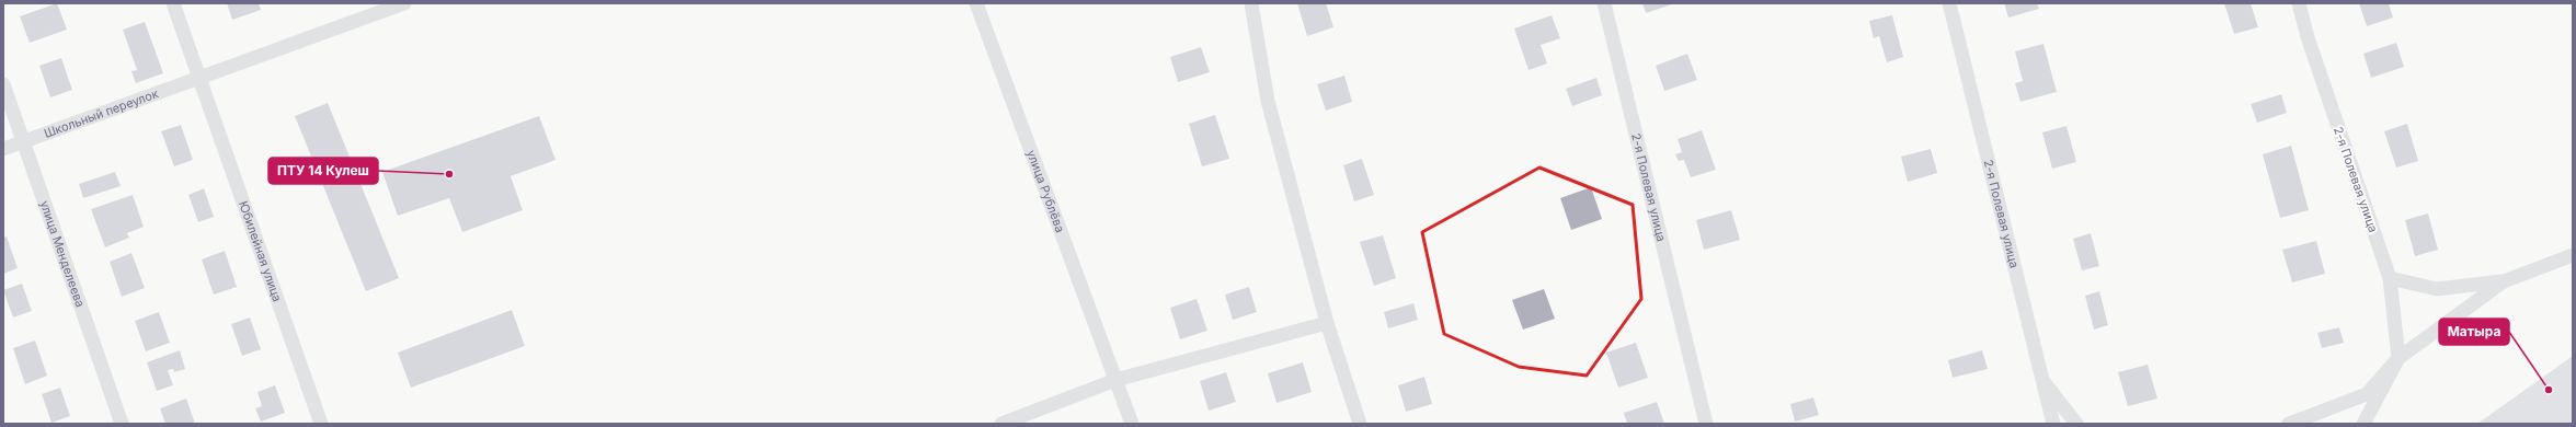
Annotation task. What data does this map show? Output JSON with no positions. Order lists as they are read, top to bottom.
{
  "streets": {
    "street": [
      "Школьный переулок",
      "2-я Полевая улица",
      "улица Рублёва",
      "Юбилейная улица",
      "улица Менделеева"
    ]
  },
  "crossings": [
    ["Школьный переулок", "Юбилейная улица"],
    ["Школьный переулок", "улица Менделеева"]
  ],
  "places": ["ПТУ 14 Кулеш", "Матыра"]
}
